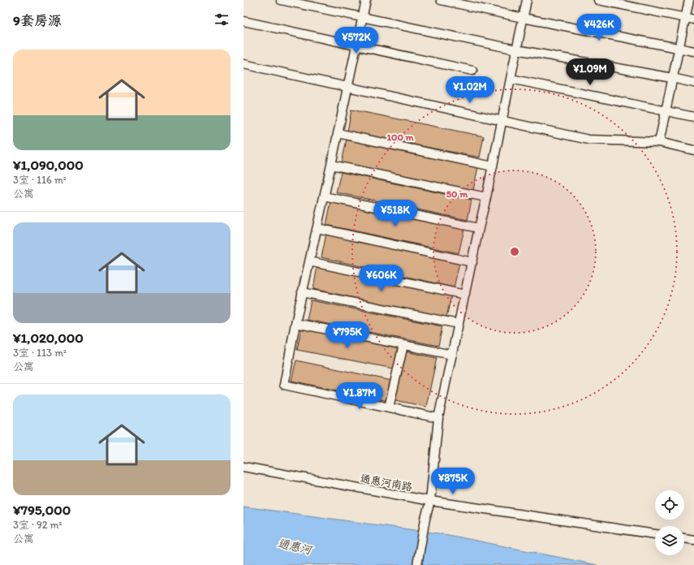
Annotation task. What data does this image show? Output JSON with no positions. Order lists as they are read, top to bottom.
{
  "streets": {
    "street": ["通惠河南路"]
  },
  "water": ["通惠河"],
  "page": {
    "heading": "9套房源",
    "price": [
      "¥426K",
      "¥572K",
      "¥1.09M",
      "¥1.02M",
      "¥518K",
      "¥606K",
      "¥795K",
      "¥1.87M",
      "¥875K"
    ],
    "list": [
      {
        "name": "¥1,090,000",
        "note": "3室 · 116 m² · 公寓"
      },
      {
        "name": "¥1,020,000",
        "note": "3室 · 113 m² · 公寓"
      },
      {
        "name": "¥795,000",
        "note": "3室 · 92 m² · 公寓"
      }
    ]
  },
  "rings": ["100 m", "50 m"]
}
